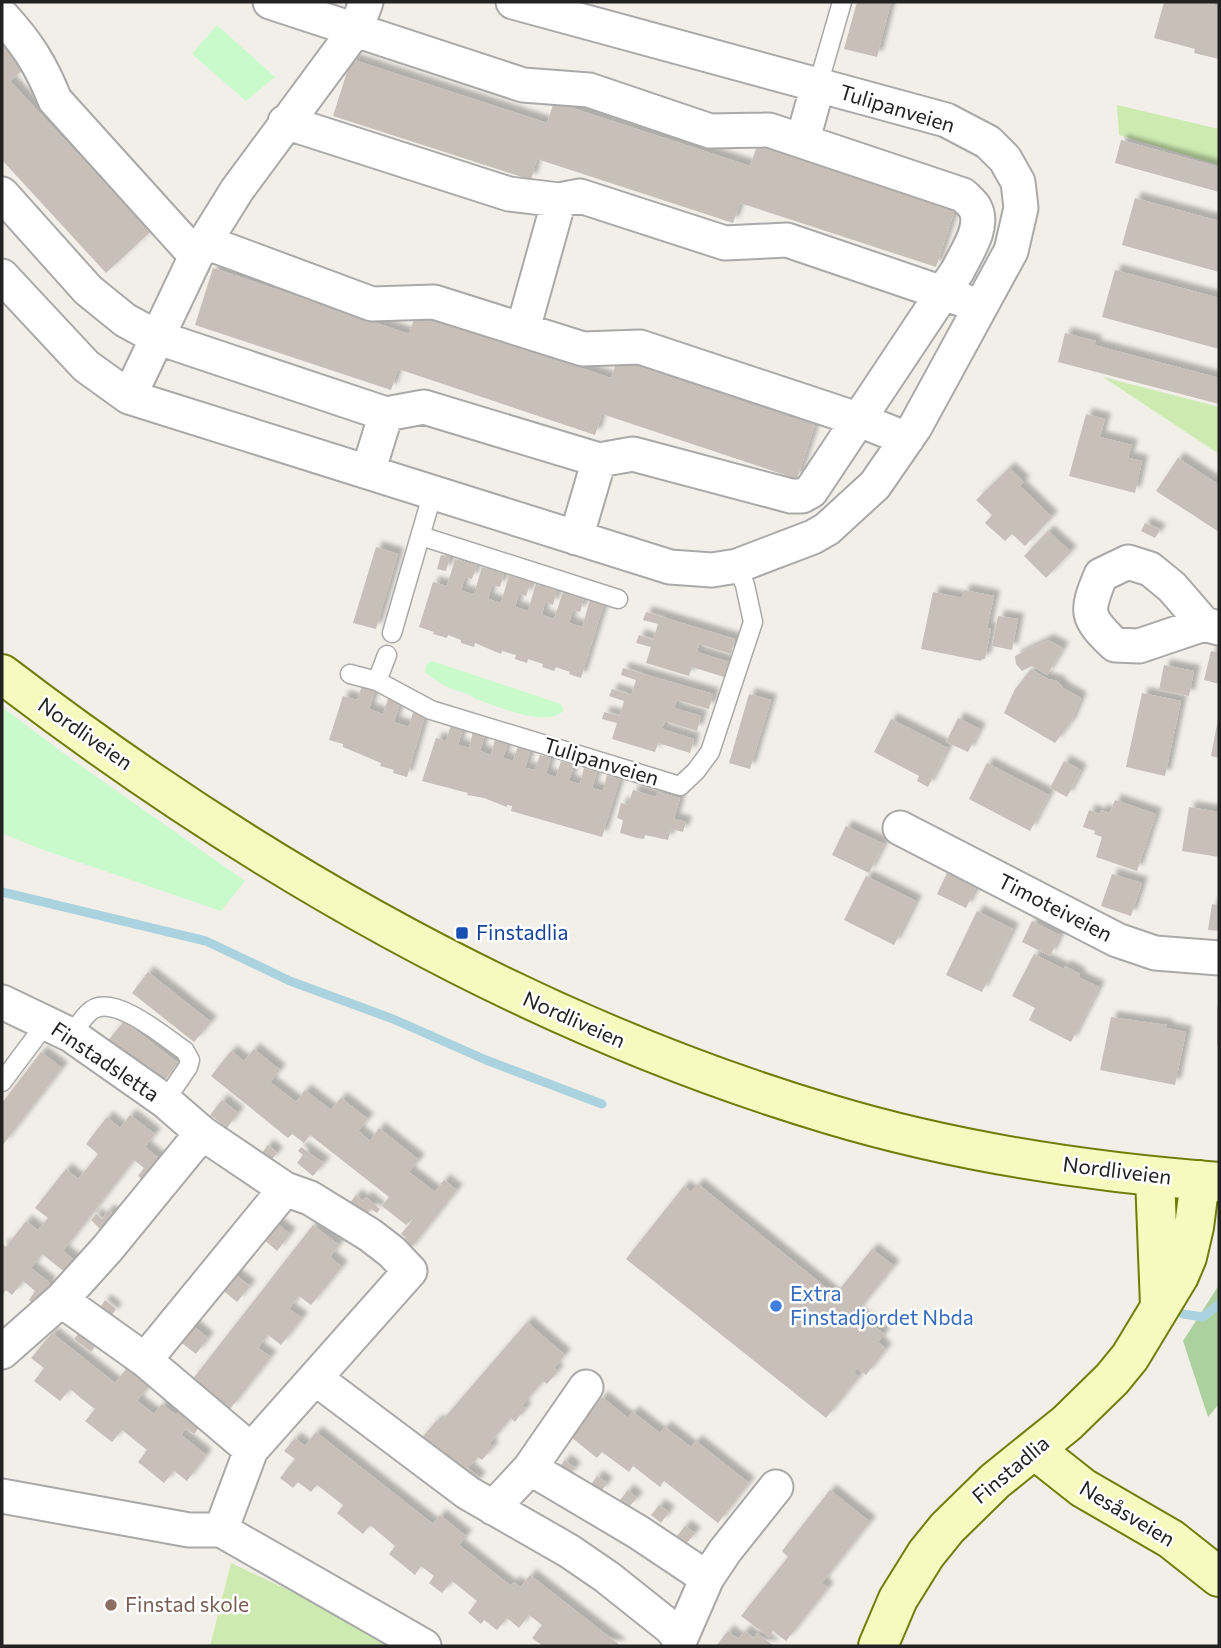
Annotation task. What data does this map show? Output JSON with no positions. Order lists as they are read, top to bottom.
{
  "streets": {
    "main road": ["Nordliveien", "Finstadlia", "Nesåsveien"],
    "street": ["Tulipanveien", "Timoteiveien", "Finstadsletta"]
  },
  "crossings": [
    ["Nordliveien", "Finstadlia"],
    ["Finstadlia", "Nesåsveien"]
  ],
  "places": {
    "transit": ["Finstadlia"],
    "other": ["Extra Finstadjordet Nbda", "Finstad skole"]
  }
}
